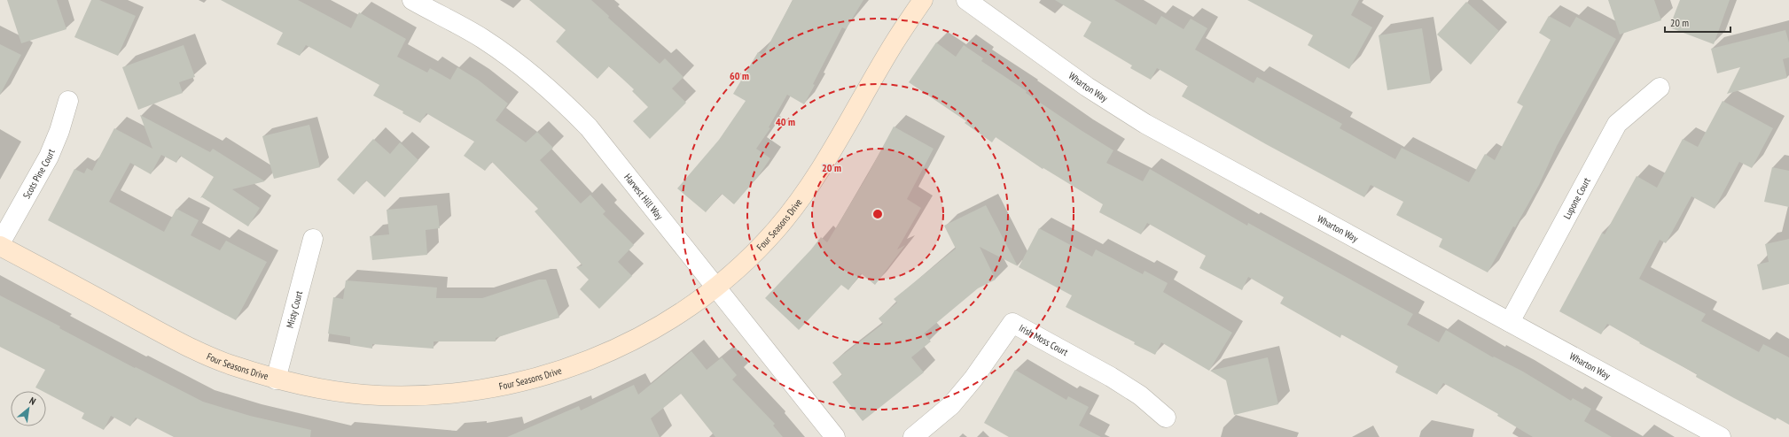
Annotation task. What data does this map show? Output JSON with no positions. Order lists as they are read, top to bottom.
{
  "streets": {
    "street": [
      "Wharton Way",
      "Scots Pine Court",
      "Harvest Hill Way",
      "Lupone Court",
      "Four Seasons Drive",
      "Misty Court",
      "Irish Moss Court"
    ]
  },
  "crossings": [
    ["Wharton Way", "Lupone Court"],
    ["Harvest Hill Way", "Four Seasons Drive"],
    ["Four Seasons Drive", "Misty Court"]
  ],
  "scale_bar": "20 m",
  "north": "top right",
  "rings": ["60 m", "40 m", "20 m"]
}
